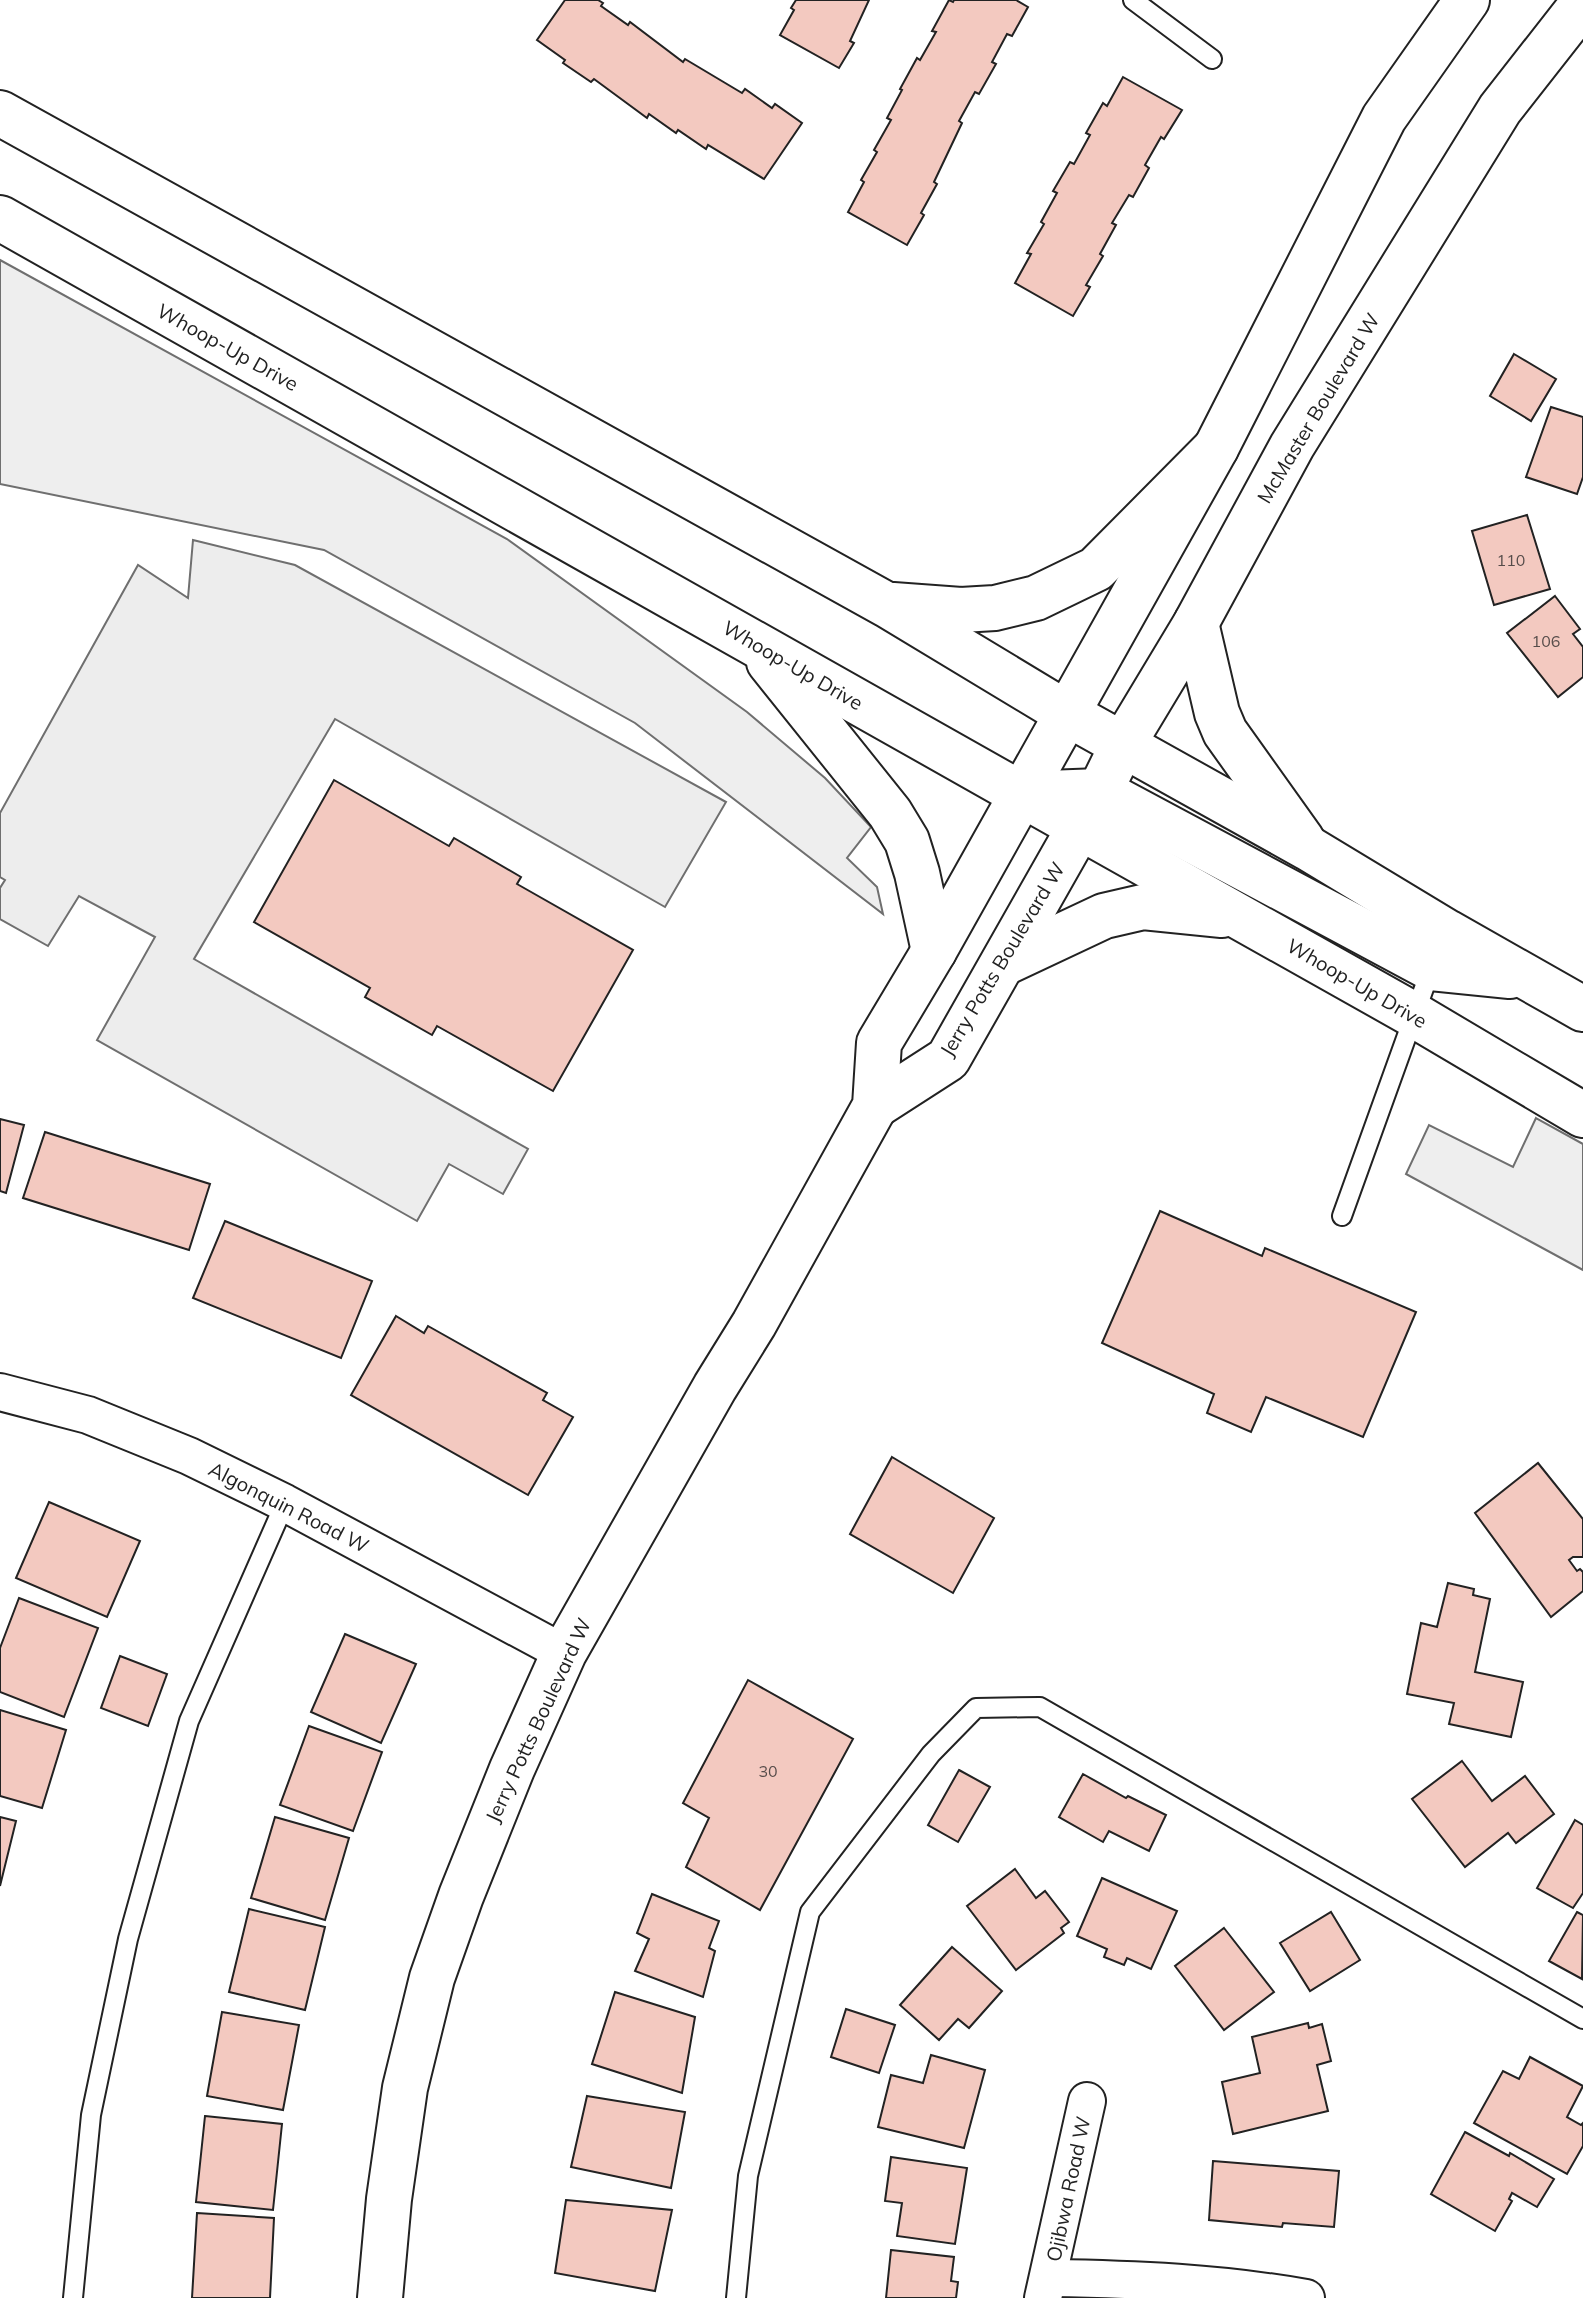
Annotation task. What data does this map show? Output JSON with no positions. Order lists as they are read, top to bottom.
{
  "streets": {
    "main road": ["Whoop-Up Drive", "McMaster Boulevard W", "Jerry Potts Boulevard W"],
    "street": ["Algonquin Road W", "Ojibwa Road W"]
  },
  "crossings": [
    ["Whoop-Up Drive", "McMaster Boulevard W"],
    ["Whoop-Up Drive", "Jerry Potts Boulevard W"],
    ["McMaster Boulevard W", "Jerry Potts Boulevard W"],
    ["Jerry Potts Boulevard W", "Algonquin Road W"]
  ],
  "house_numbers": ["110", "106", "30"]
}
